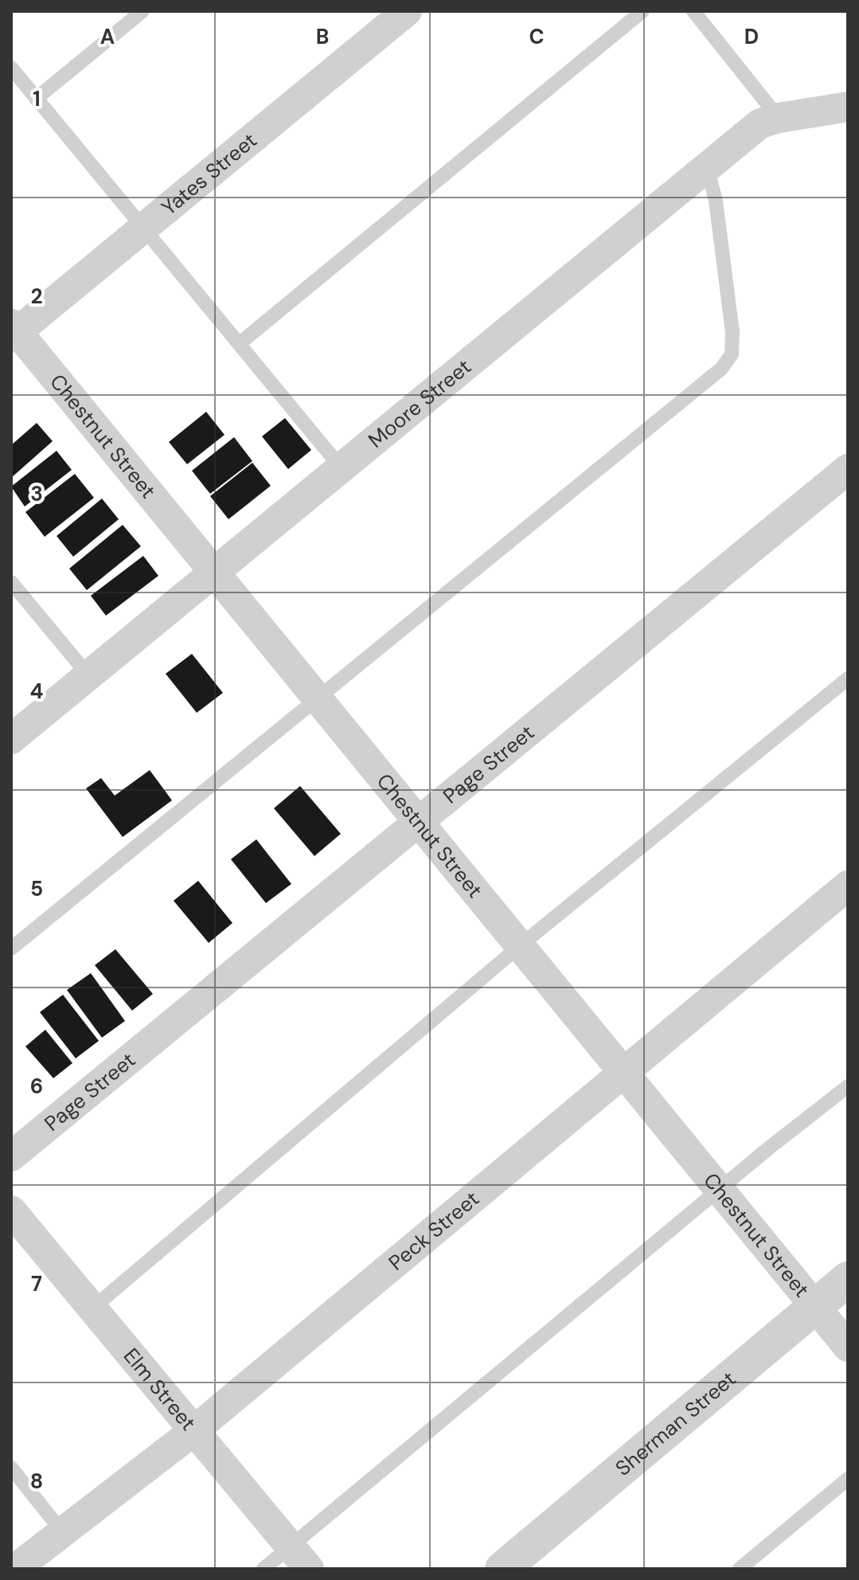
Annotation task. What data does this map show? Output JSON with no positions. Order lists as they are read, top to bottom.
{
  "streets": {
    "street": [
      "Yates Street",
      "Moore Street",
      "Chestnut Street",
      "Page Street",
      "Peck Street",
      "Elm Street",
      "Sherman Street"
    ]
  },
  "crossings": [
    ["Yates Street", "Chestnut Street"],
    ["Moore Street", "Chestnut Street"],
    ["Chestnut Street", "Page Street"],
    ["Chestnut Street", "Peck Street"],
    ["Chestnut Street", "Sherman Street"],
    ["Peck Street", "Elm Street"]
  ],
  "grid": {
    "columns": [
      "A",
      "B",
      "C",
      "D"
    ],
    "rows": [
      "1",
      "2",
      "3",
      "4",
      "5",
      "6",
      "7",
      "8"
    ]
  }
}
